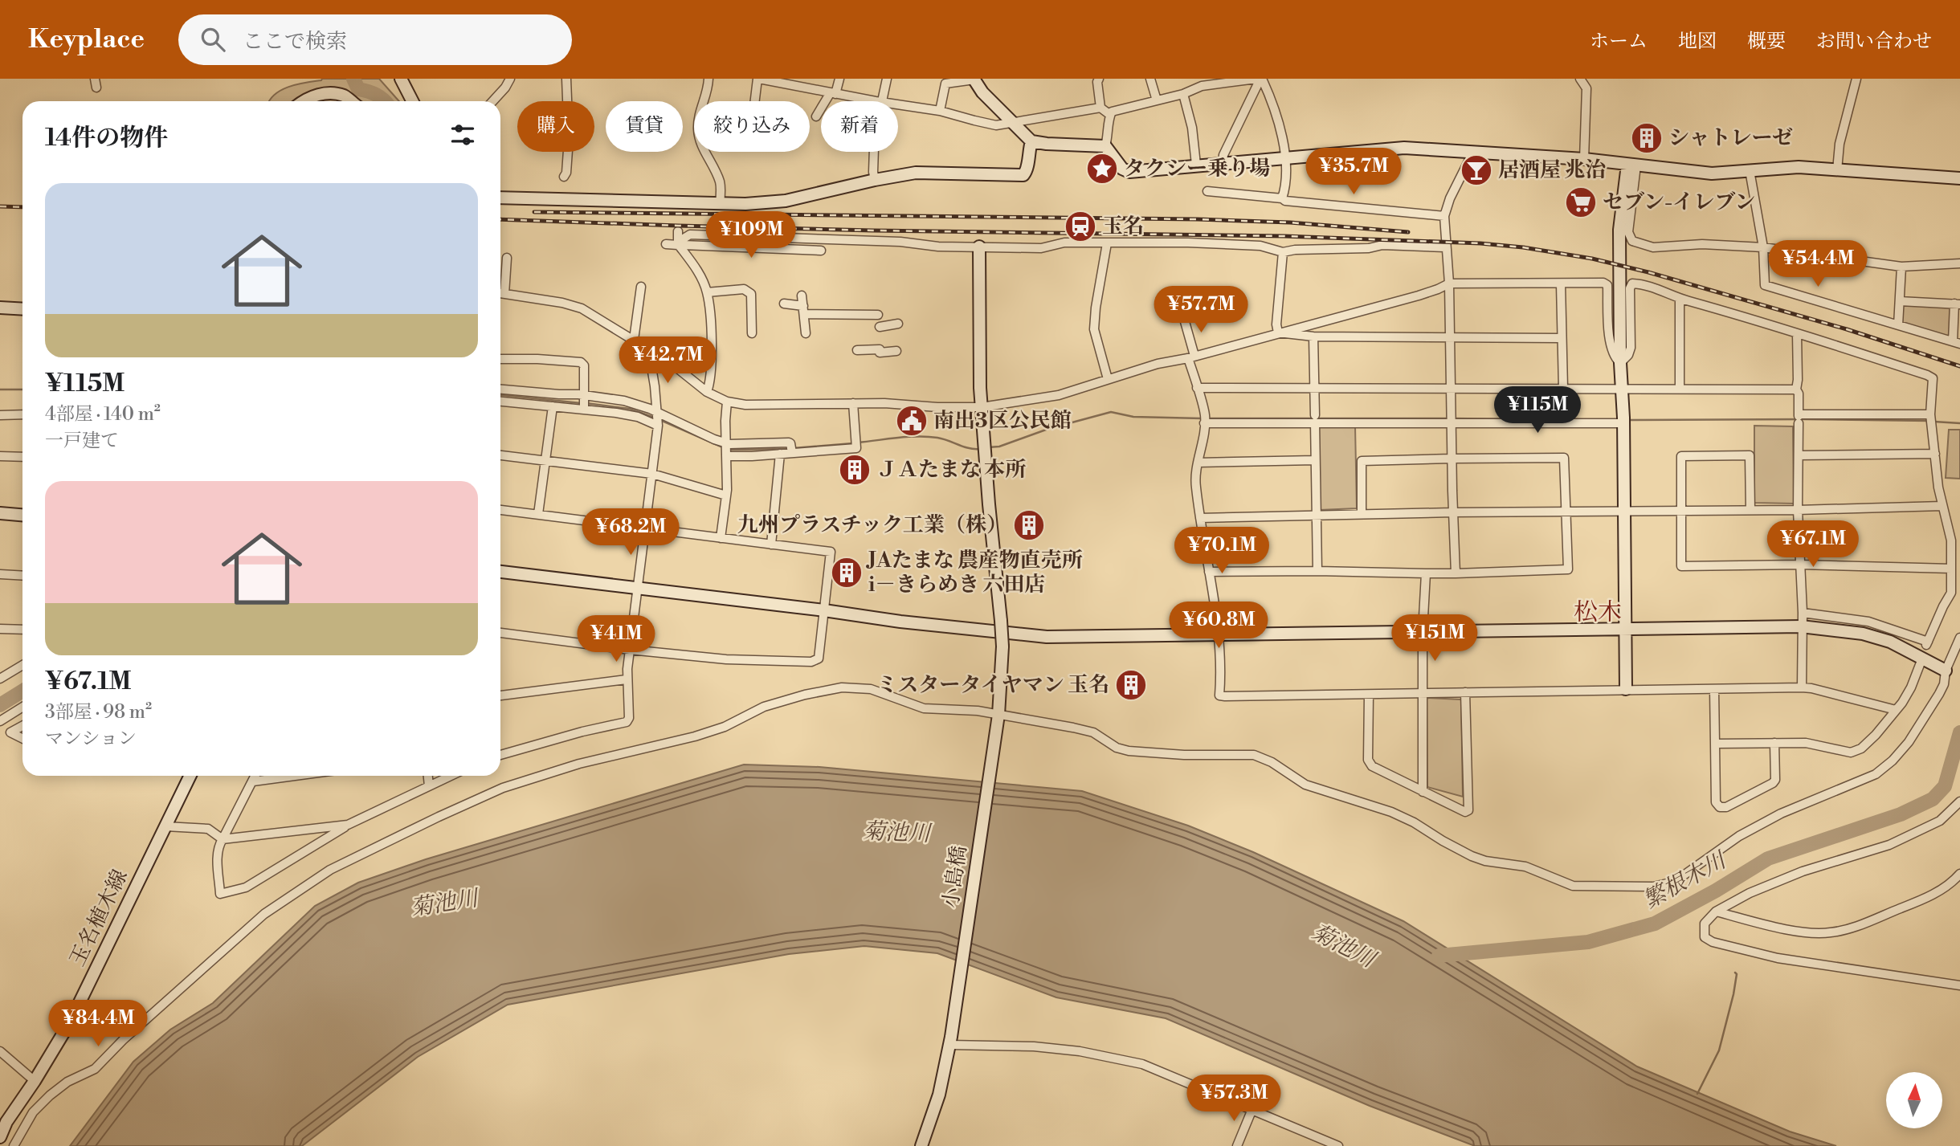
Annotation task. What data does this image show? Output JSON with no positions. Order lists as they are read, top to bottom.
{
  "streets": {
    "street": ["小島橋", "玉名植木線"]
  },
  "districts": ["松木"],
  "water": ["菊池川", "繁根木川"],
  "places": {
    "building": [
      "シャトレーゼ",
      "ＪＡたまな 本所",
      "九州プラスチック工業（株）",
      "JAたまな 農産物直売所 i－きらめき 六田店",
      "ミスタータイヤマン 玉名"
    ],
    "place": ["タクシー乗り場"],
    "bar": ["居酒屋 兆治"],
    "supermarket": ["セブン-イレブン"],
    "station": ["玉名"],
    "public building": ["南出3区公民館"]
  },
  "north": "top",
  "page": {
    "header": "Keyplace",
    "search": "ここで検索",
    "nav": [
      "ホーム",
      "地図",
      "概要",
      "お問い合わせ"
    ],
    "chip": [
      "購入",
      "賃貸",
      "絞り込み",
      "新着"
    ],
    "heading": "14件の物件",
    "price": [
      "¥35.7M",
      "¥109M",
      "¥54.4M",
      "¥57.7M",
      "¥42.7M",
      "¥115M",
      "¥68.2M",
      "¥67.1M",
      "¥70.1M",
      "¥60.8M",
      "¥151M",
      "¥41M",
      "¥84.4M",
      "¥57.3M"
    ],
    "list": [
      {
        "name": "¥115M",
        "note": "4部屋 · 140 m² · 一戸建て"
      },
      {
        "name": "¥67.1M",
        "note": "3部屋 · 98 m² · マンション"
      }
    ]
  }
}
